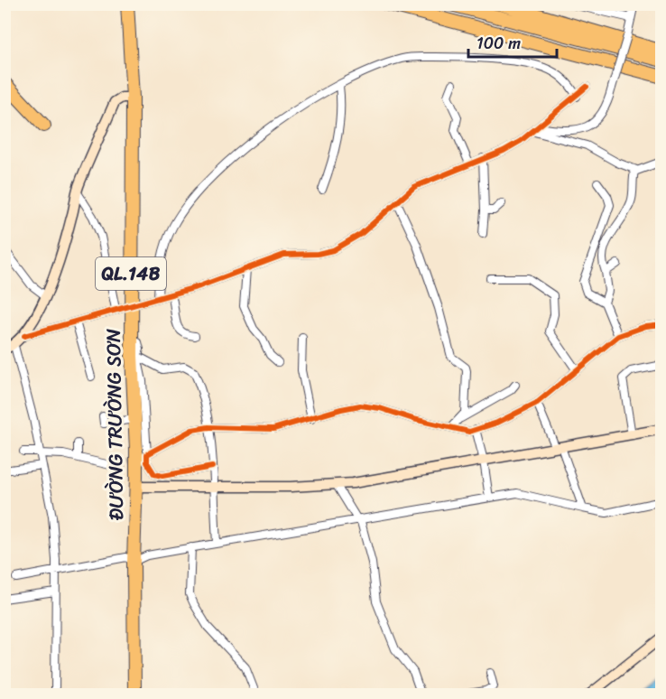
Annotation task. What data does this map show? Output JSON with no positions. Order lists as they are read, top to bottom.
{
  "streets": {
    "highway": ["QL.14B", "ĐƯỜNG TRƯỜNG SƠN"]
  },
  "scale_bar": "100 m"
}
